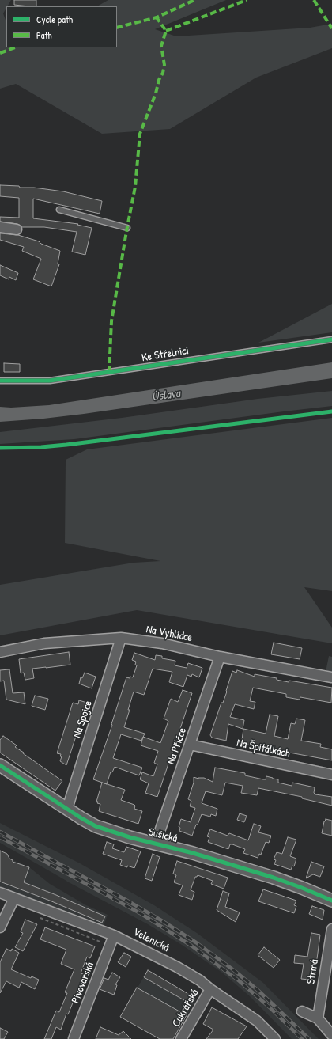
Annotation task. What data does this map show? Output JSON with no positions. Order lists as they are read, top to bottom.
{
  "streets": {
    "street": [
      "Na Vyhlídce",
      "Na Spojce",
      "Na Příčce",
      "Na Špitálkách",
      "Sušická",
      "Velenická",
      "Strmá",
      "Pivovarská",
      "Cukrářská"
    ],
    "lane": ["Ke Střelnici"]
  },
  "crossings": [
    ["Na Vyhlídce", "Na Spojce"],
    ["Na Vyhlídce", "Na Příčce"],
    ["Na Spojce", "Sušická"],
    ["Na Příčce", "Na Špitálkách"],
    ["Na Příčce", "Sušická"],
    ["Velenická", "Pivovarská"],
    ["Velenická", "Cukrářská"]
  ],
  "water": ["Úslava"],
  "legend": ["Cycle path", "Path"]
}
